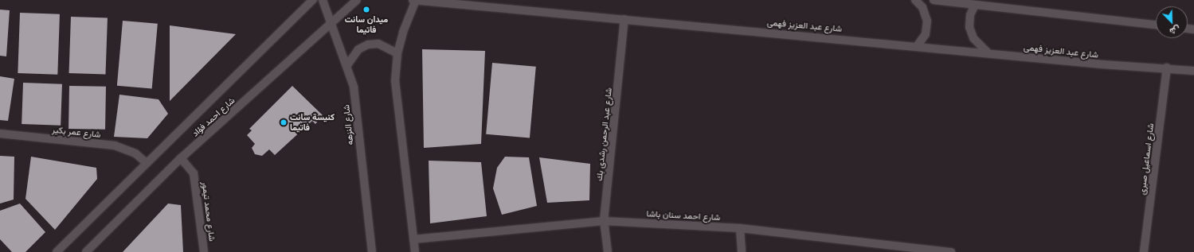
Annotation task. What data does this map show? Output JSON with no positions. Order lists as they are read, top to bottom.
{
  "streets": {
    "street": [
      "شارع عبد العزيز فهمى",
      "شارع احمد فؤاد",
      "شارع النزهه",
      "شارع عمر بكير",
      "شارع عبد الرحمن رشدى بك",
      "شارع اسماعيل صبرى",
      "شارع محمد تيمور",
      "شارع احمد سنان باشا"
    ]
  },
  "crossings": [
    ["شارع عبد العزيز فهمى", "شارع عبد الرحمن رشدى بك"],
    ["شارع عبد العزيز فهمى", "شارع اسماعيل صبرى"],
    ["شارع احمد فؤاد", "شارع النزهه"],
    ["شارع احمد فؤاد", "شارع عمر بكير"],
    ["شارع احمد فؤاد", "شارع محمد تيمور"],
    ["شارع عبد الرحمن رشدى بك", "شارع احمد سنان باشا"]
  ],
  "places": ["ميدان سانت فاتيما", "كنيسة سانت فاتيما"],
  "north": "bottom right"
}
